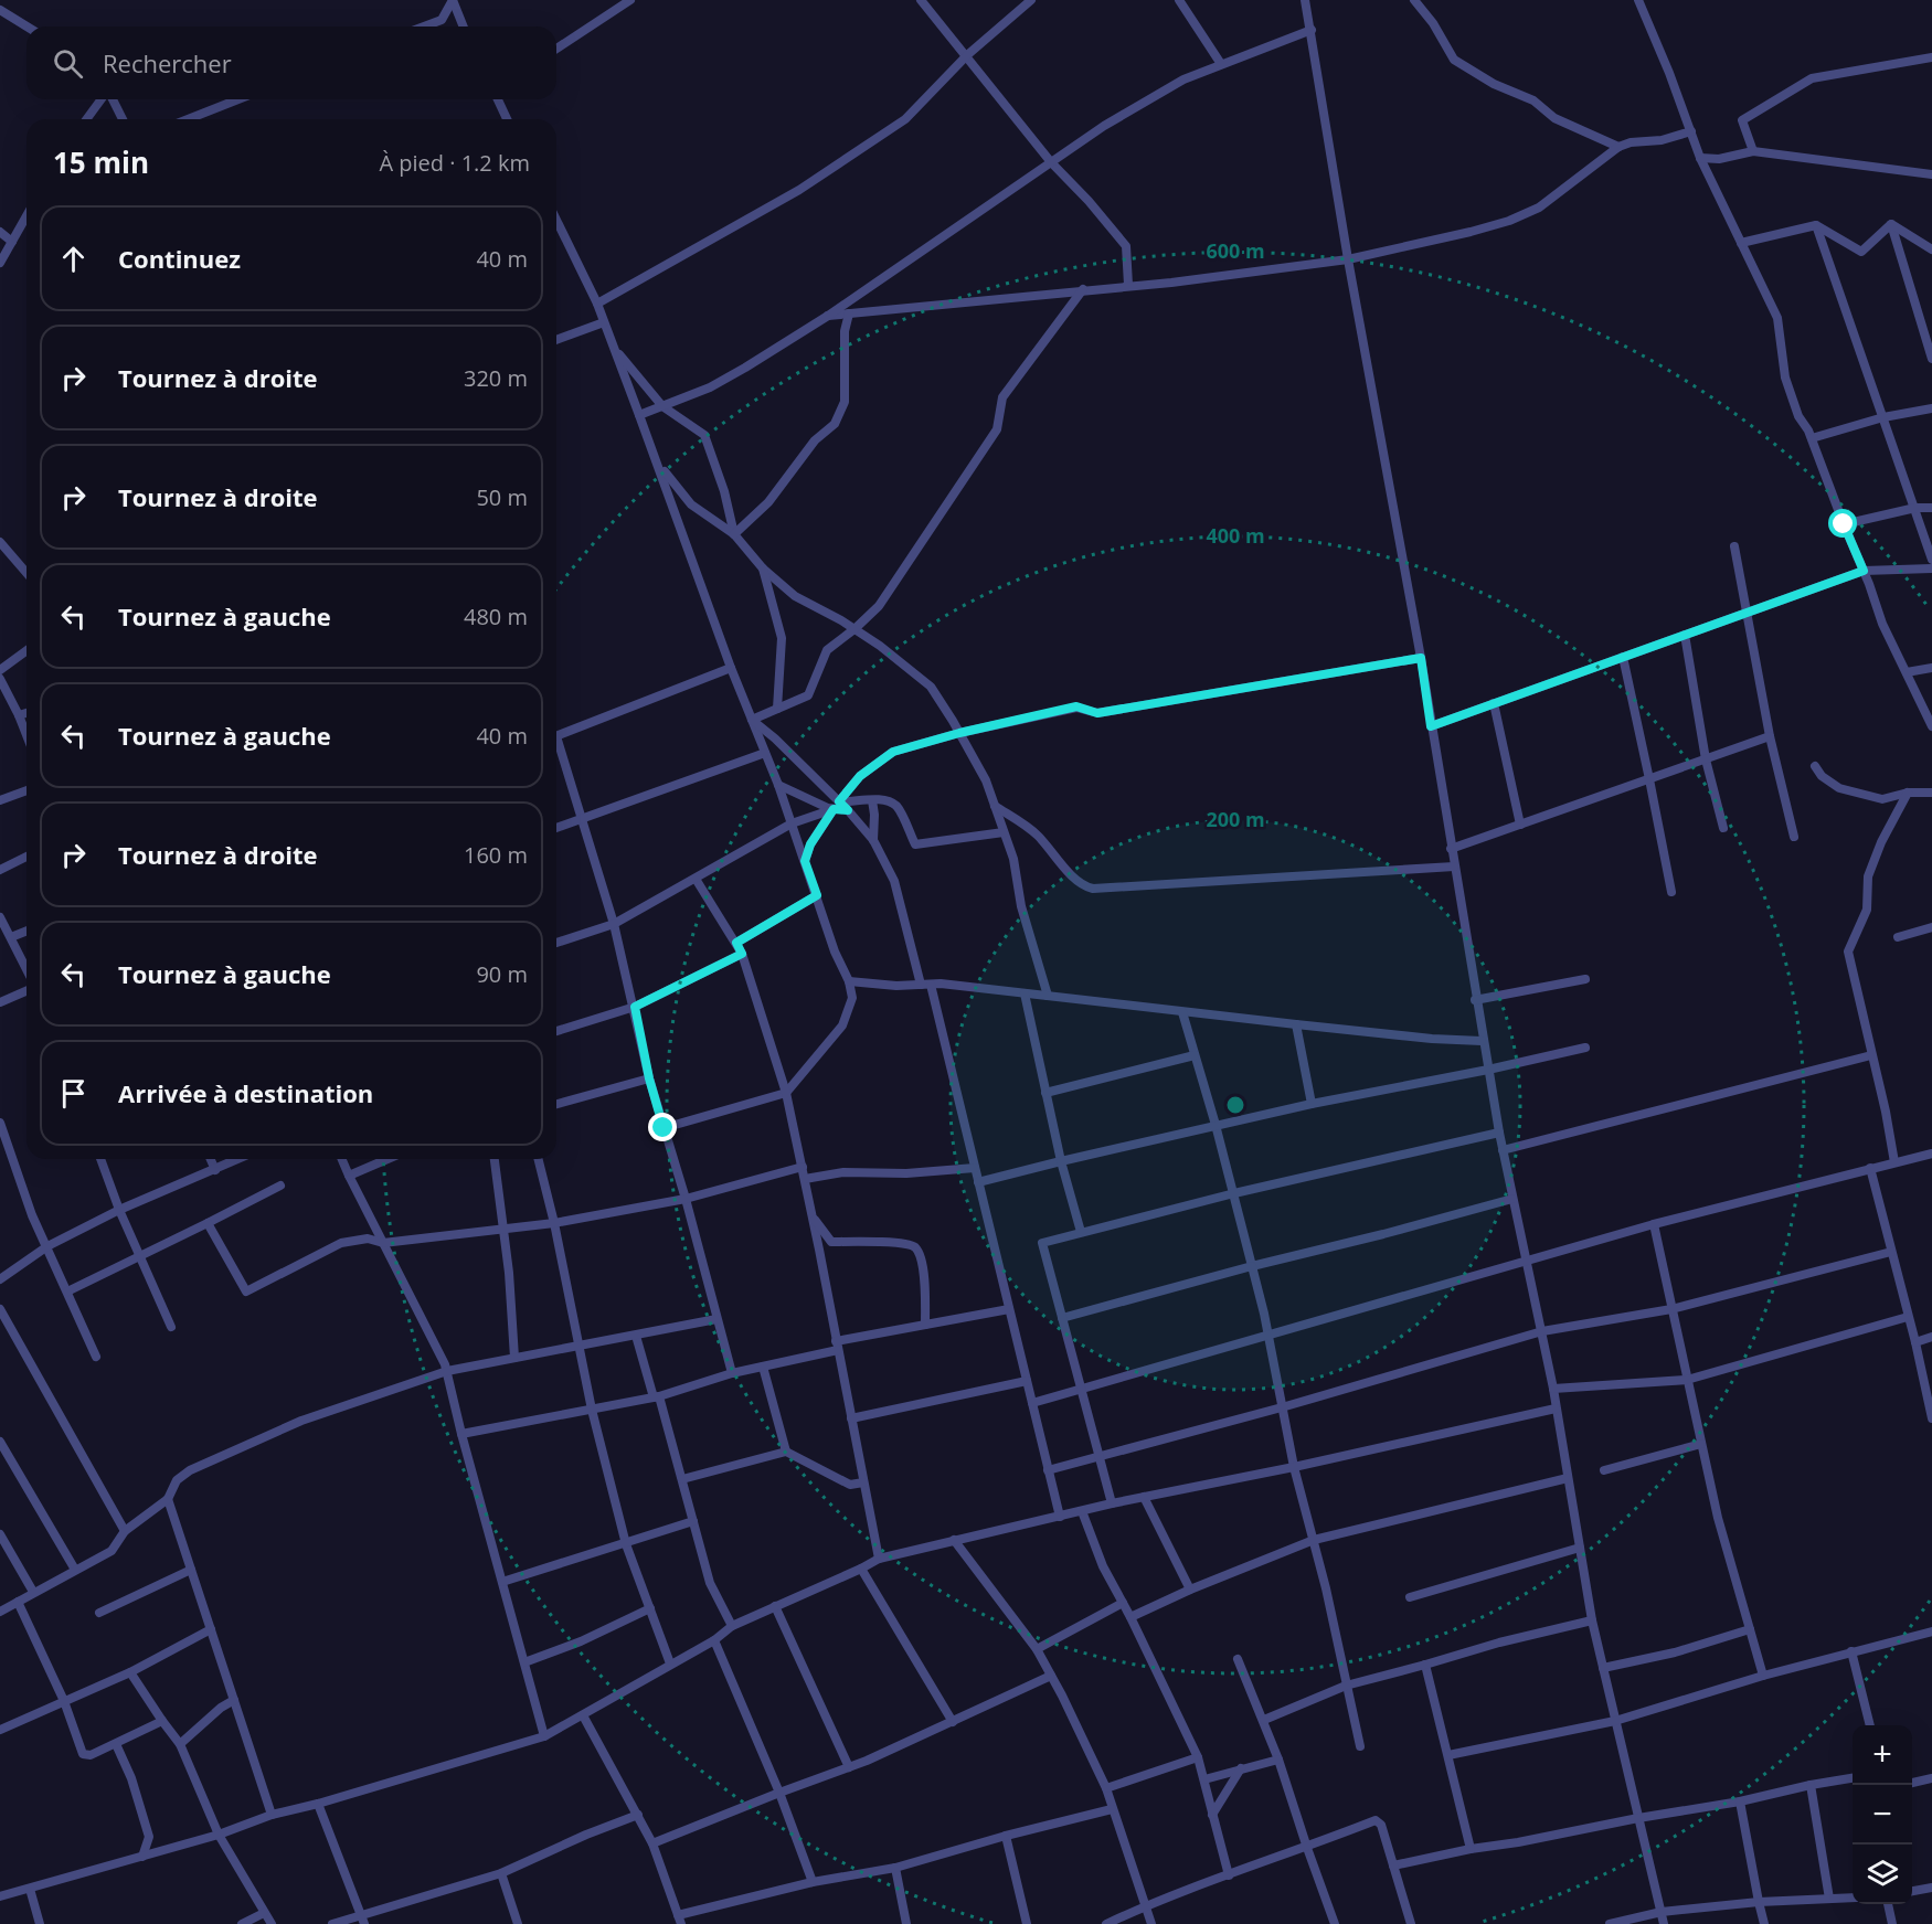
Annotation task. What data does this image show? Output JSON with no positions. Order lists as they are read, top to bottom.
{
  "page": {
    "search": "Rechercher",
    "heading": ["15 min", "À pied · 1.2 km"],
    "list": [
      ["Continuez", "40 m"],
      ["Tournez à droite", "320 m"],
      ["Tournez à droite", "50 m"],
      ["Tournez à gauche", "480 m"],
      ["Tournez à gauche", "40 m"],
      ["Tournez à droite", "160 m"],
      ["Tournez à gauche", "90 m"],
      "Arrivée à destination"
    ],
    "map_buttons": ["+", "−"]
  },
  "rings": ["600 m", "400 m", "200 m"]
}
